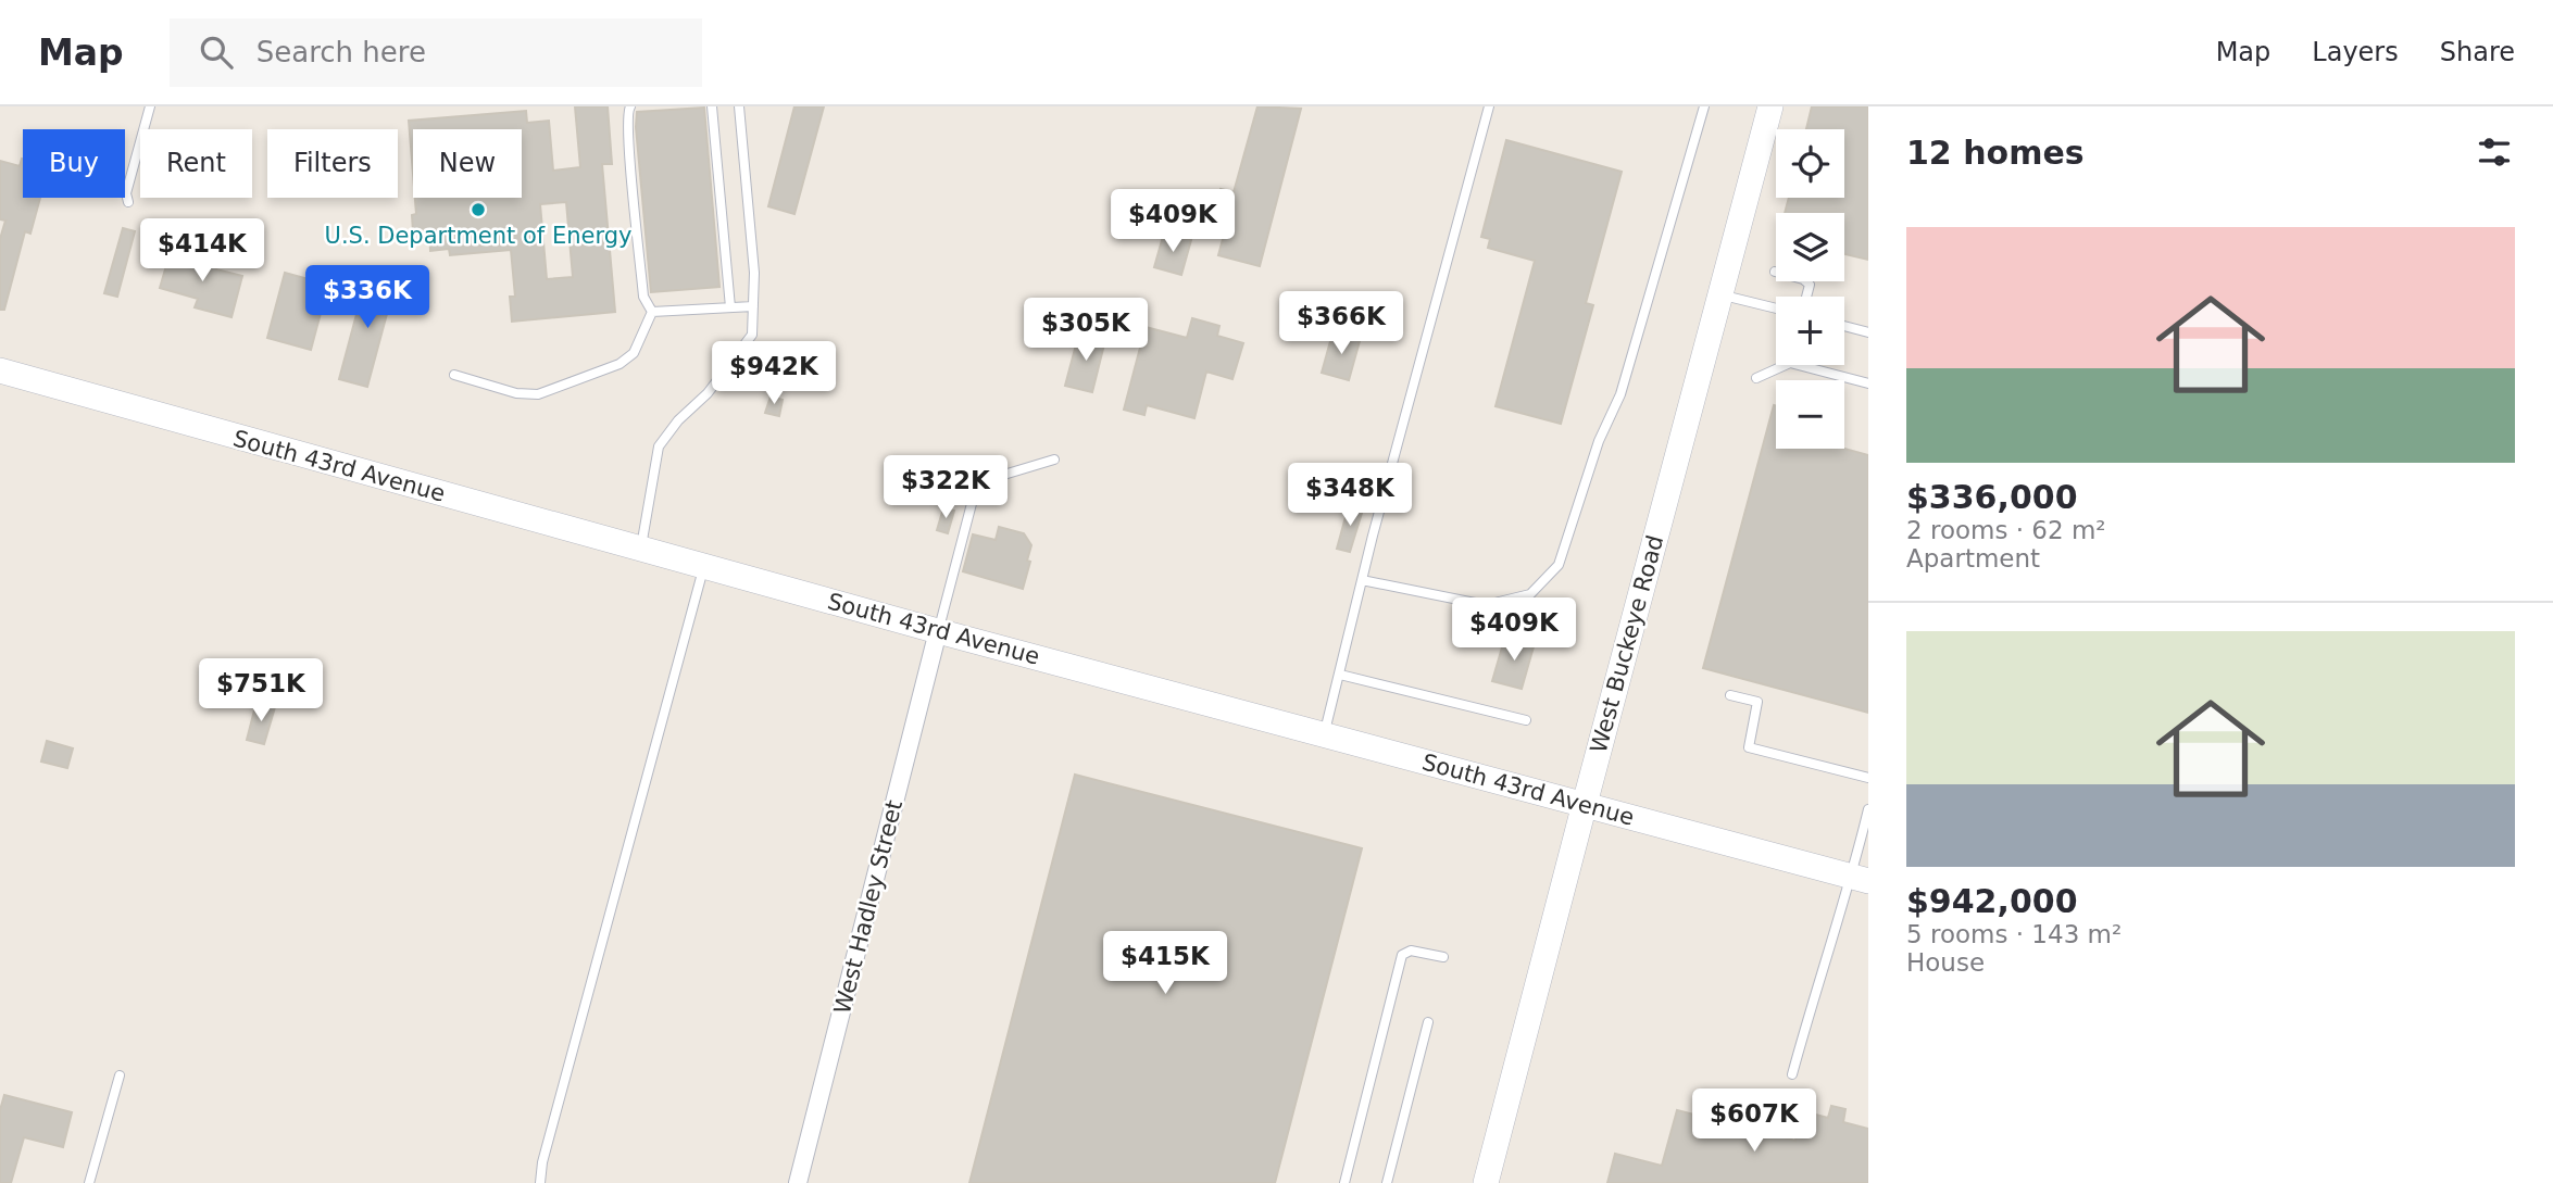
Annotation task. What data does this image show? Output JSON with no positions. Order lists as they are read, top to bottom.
{
  "streets": {
    "main road": ["South 43rd Avenue", "West Buckeye Road"],
    "street": ["West Hadley Street"]
  },
  "crossings": [
    ["South 43rd Avenue", "West Buckeye Road"],
    ["South 43rd Avenue", "West Hadley Street"]
  ],
  "places": ["U.S. Department of Energy"],
  "page": {
    "header": "Map",
    "search": "Search here",
    "nav": ["Map", "Layers", "Share"],
    "heading": "12 homes",
    "map_buttons": ["+", "−"],
    "chip": [
      "Buy",
      "Rent",
      "Filters",
      "New"
    ],
    "price": [
      "$409K",
      "$414K",
      "$336K",
      "$366K",
      "$305K",
      "$942K",
      "$322K",
      "$348K",
      "$409K",
      "$751K",
      "$415K",
      "$607K"
    ],
    "list": [
      {
        "name": "$336,000",
        "note": "2 rooms · 62 m² · Apartment"
      },
      {
        "name": "$942,000",
        "note": "5 rooms · 143 m² · House"
      }
    ]
  }
}
